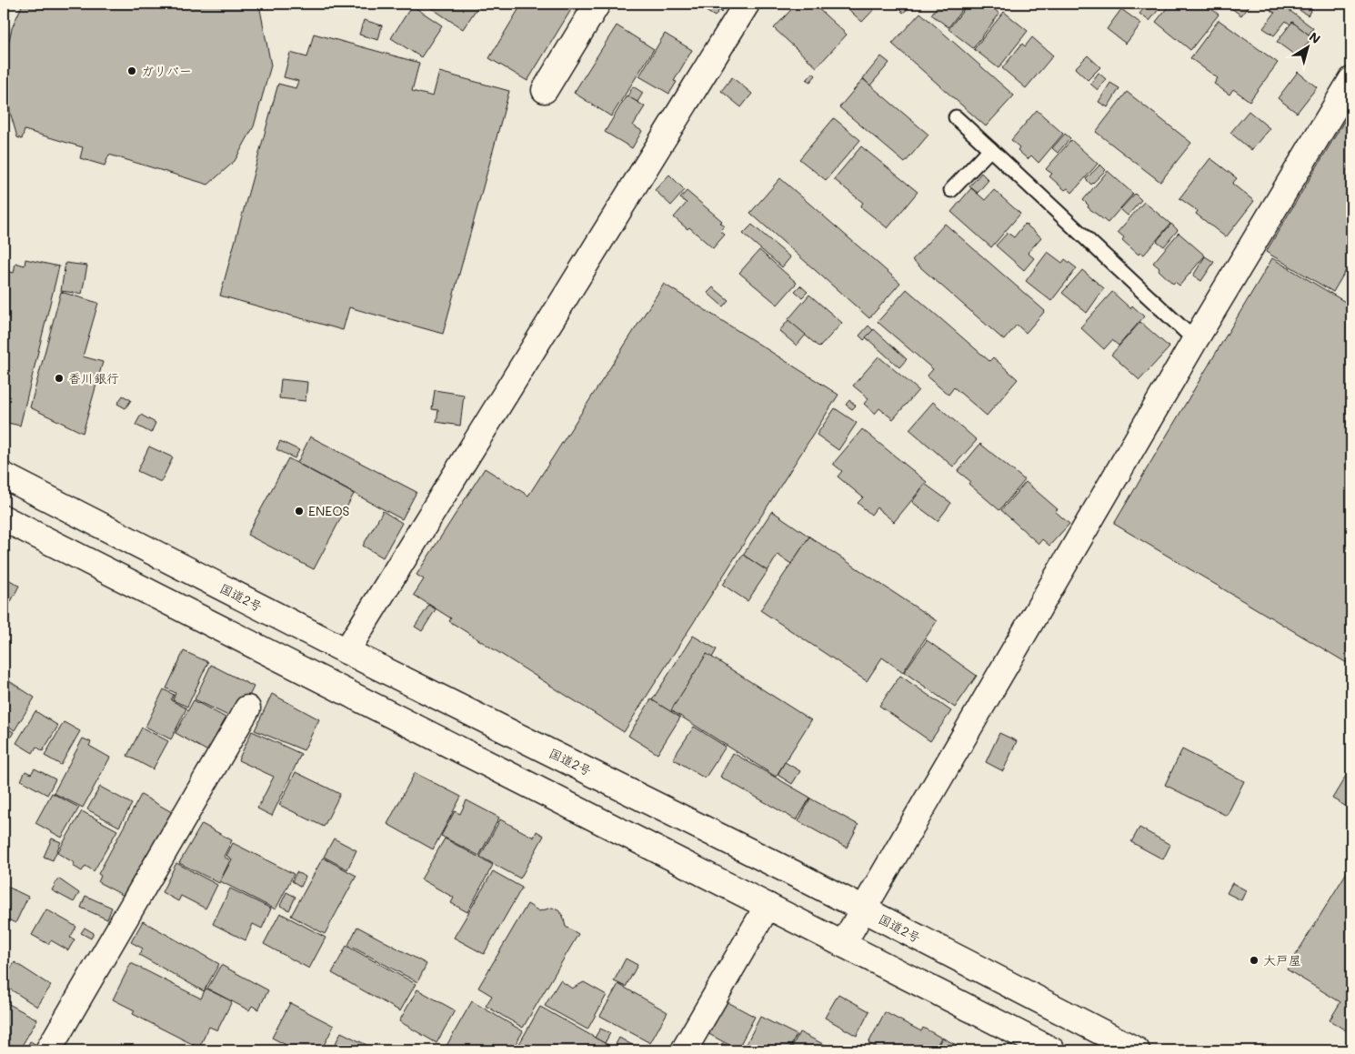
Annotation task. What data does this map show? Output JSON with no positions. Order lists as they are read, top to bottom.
{
  "streets": {
    "main road": ["国道2号"]
  },
  "places": [
    "ガリバー",
    "香川銀行",
    "ENEOS",
    "大戸屋"
  ],
  "north": "top right"
}
